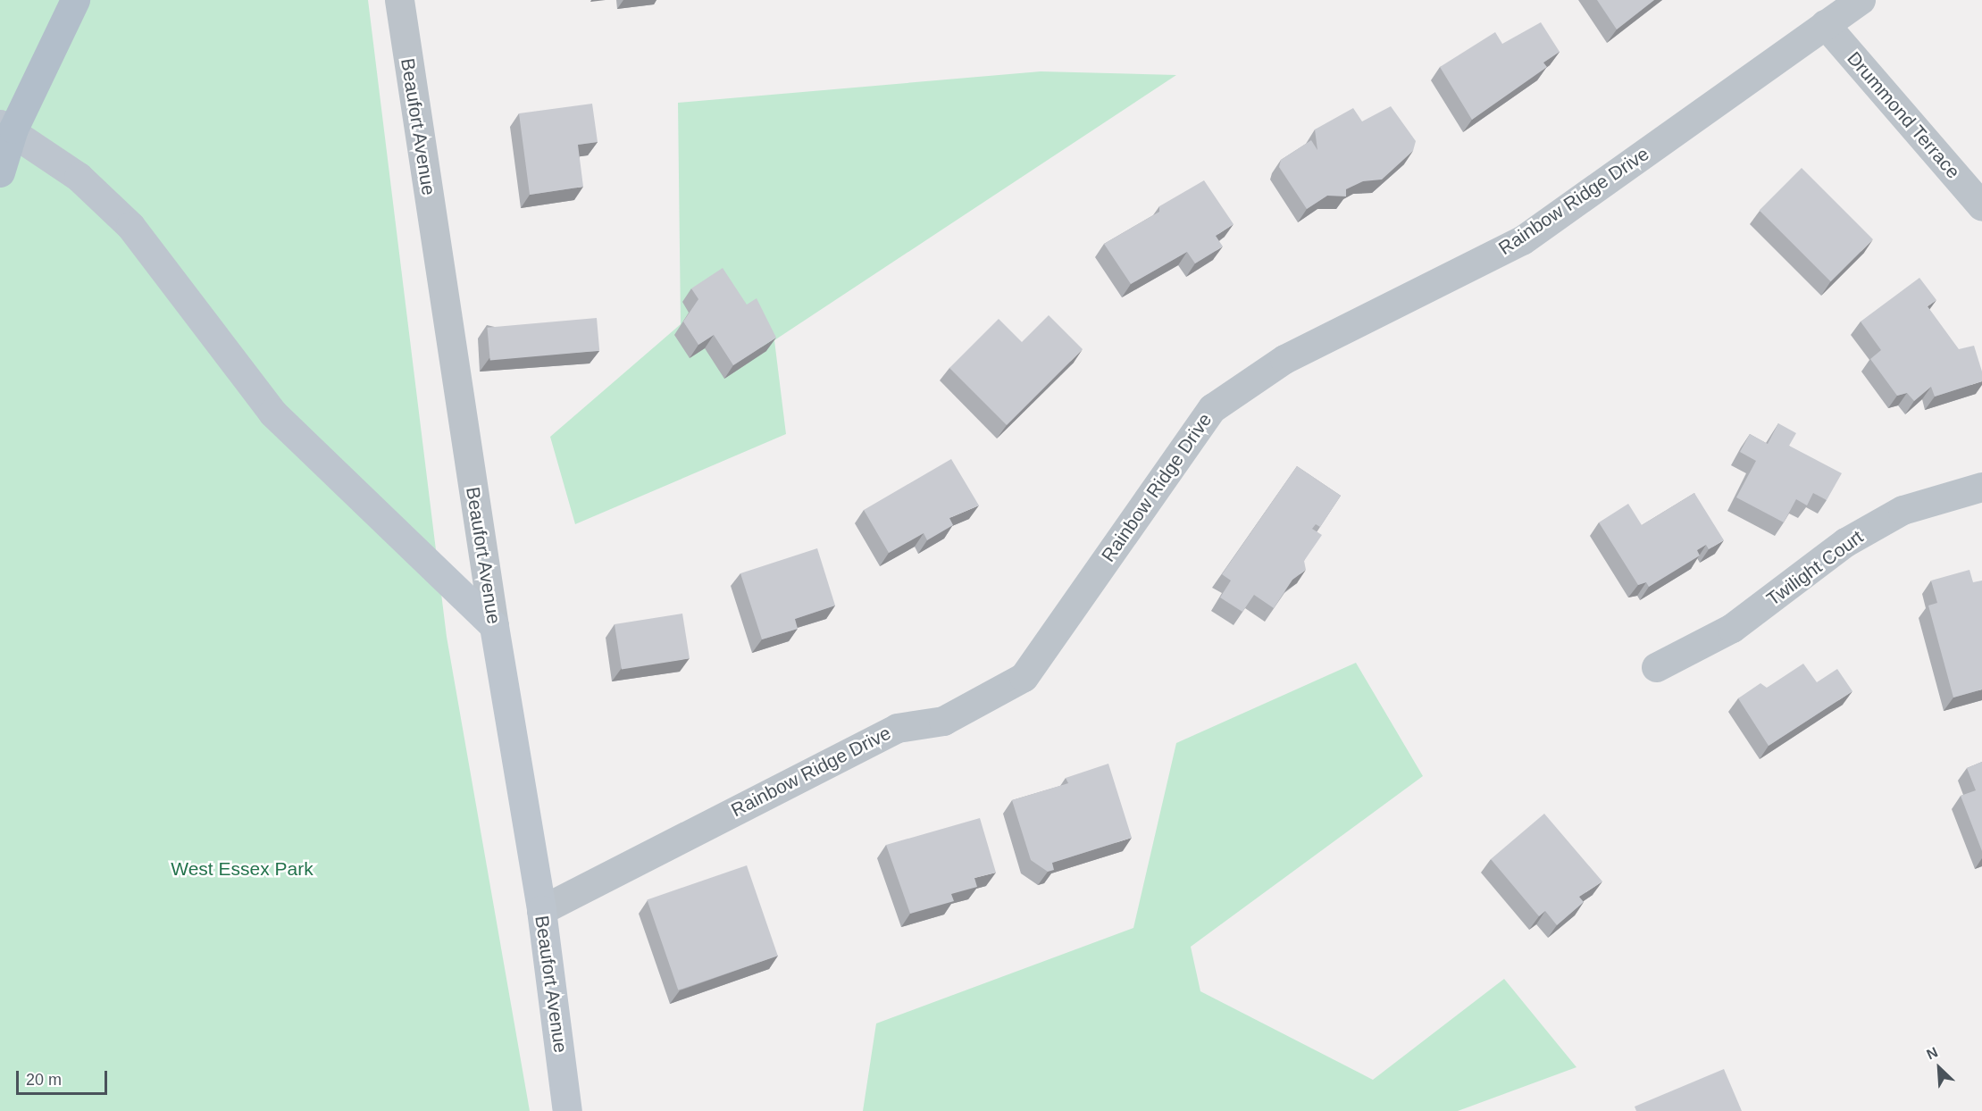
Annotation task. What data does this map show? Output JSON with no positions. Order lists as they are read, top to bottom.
{
  "streets": {
    "street": [
      "Drummond Terrace",
      "Beaufort Avenue",
      "Rainbow Ridge Drive",
      "Twilight Court"
    ]
  },
  "crossings": [
    ["Drummond Terrace", "Rainbow Ridge Drive"],
    ["Beaufort Avenue", "Rainbow Ridge Drive"]
  ],
  "parks": ["West Essex Park"],
  "scale_bar": "20 m",
  "north": "top left"
}
